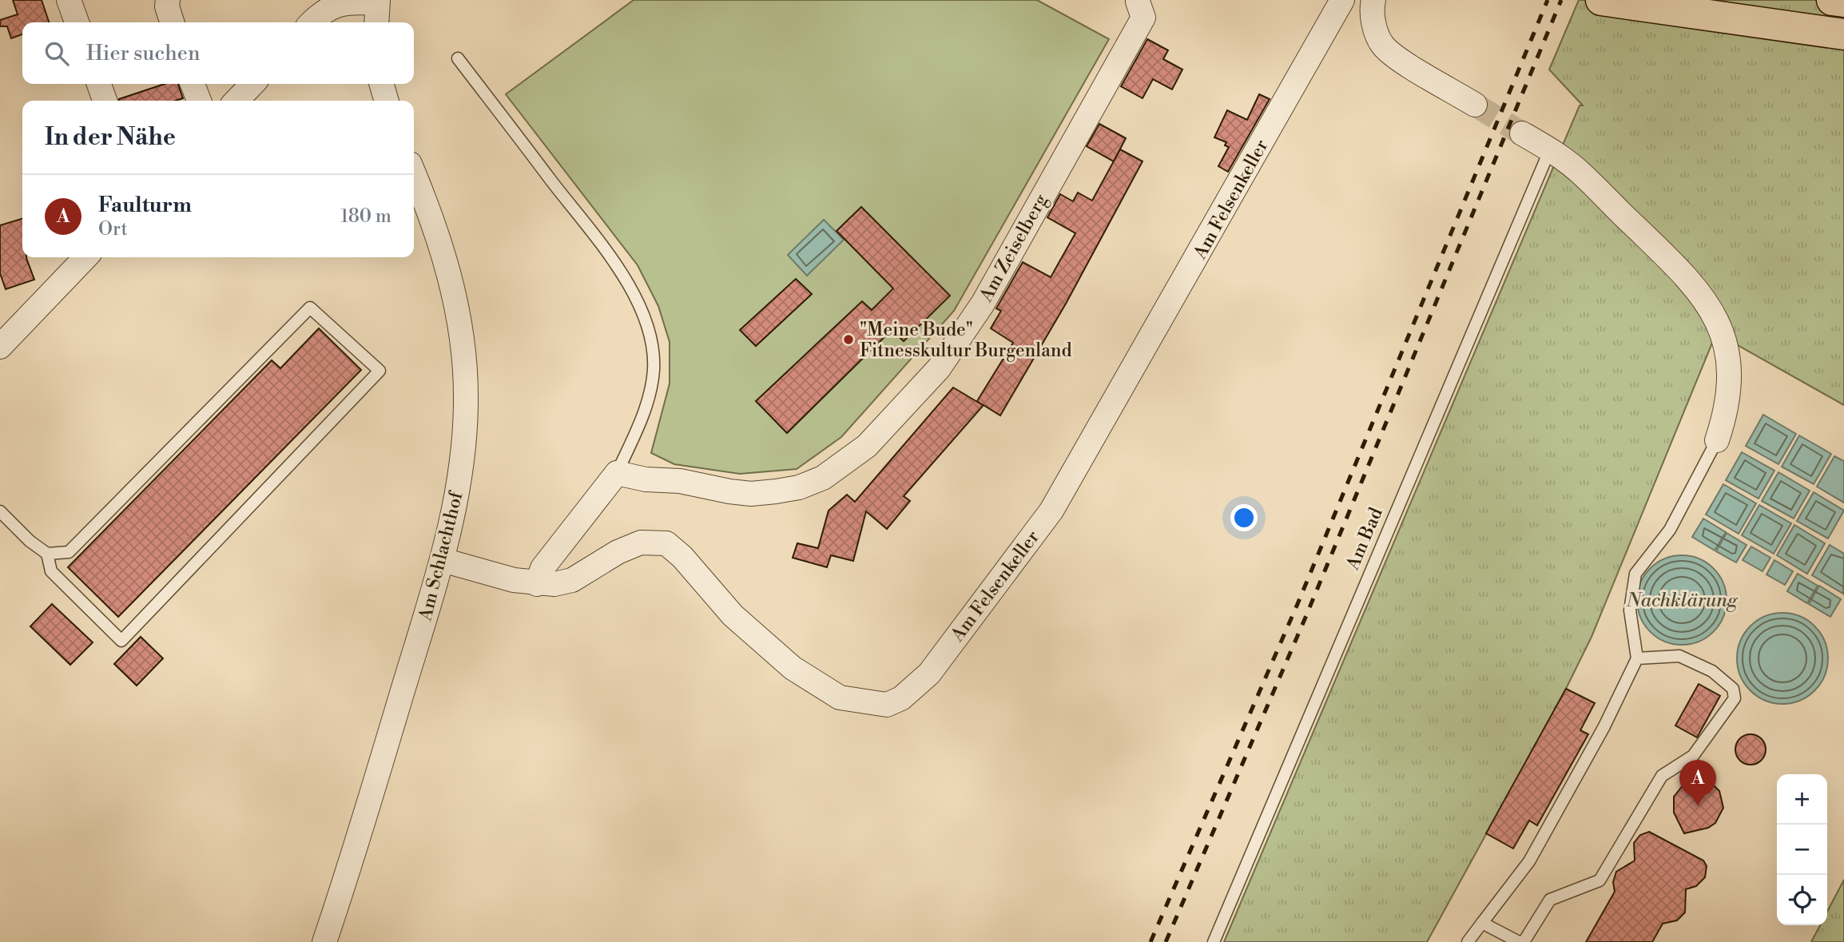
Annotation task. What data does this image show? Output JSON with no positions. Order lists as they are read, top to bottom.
{
  "streets": {
    "street": ["Am Felsenkeller", "Am Zeiselberg", "Am Schlachthof"],
    "lane": ["Am Bad"]
  },
  "crossings": [
    ["Am Felsenkeller", "Am Schlachthof"]
  ],
  "water": ["Nachklärung"],
  "places": ["\"Meine Bude\" Fitnesskultur Burgenland"],
  "page": {
    "search": "Hier suchen",
    "heading": "In der Nähe",
    "list": [
      {
        "mark": "A",
        "name": "Faulturm",
        "note": "Ort",
        "value": "180 m"
      }
    ],
    "pins": "A",
    "map_buttons": ["+", "−"]
  }
}
